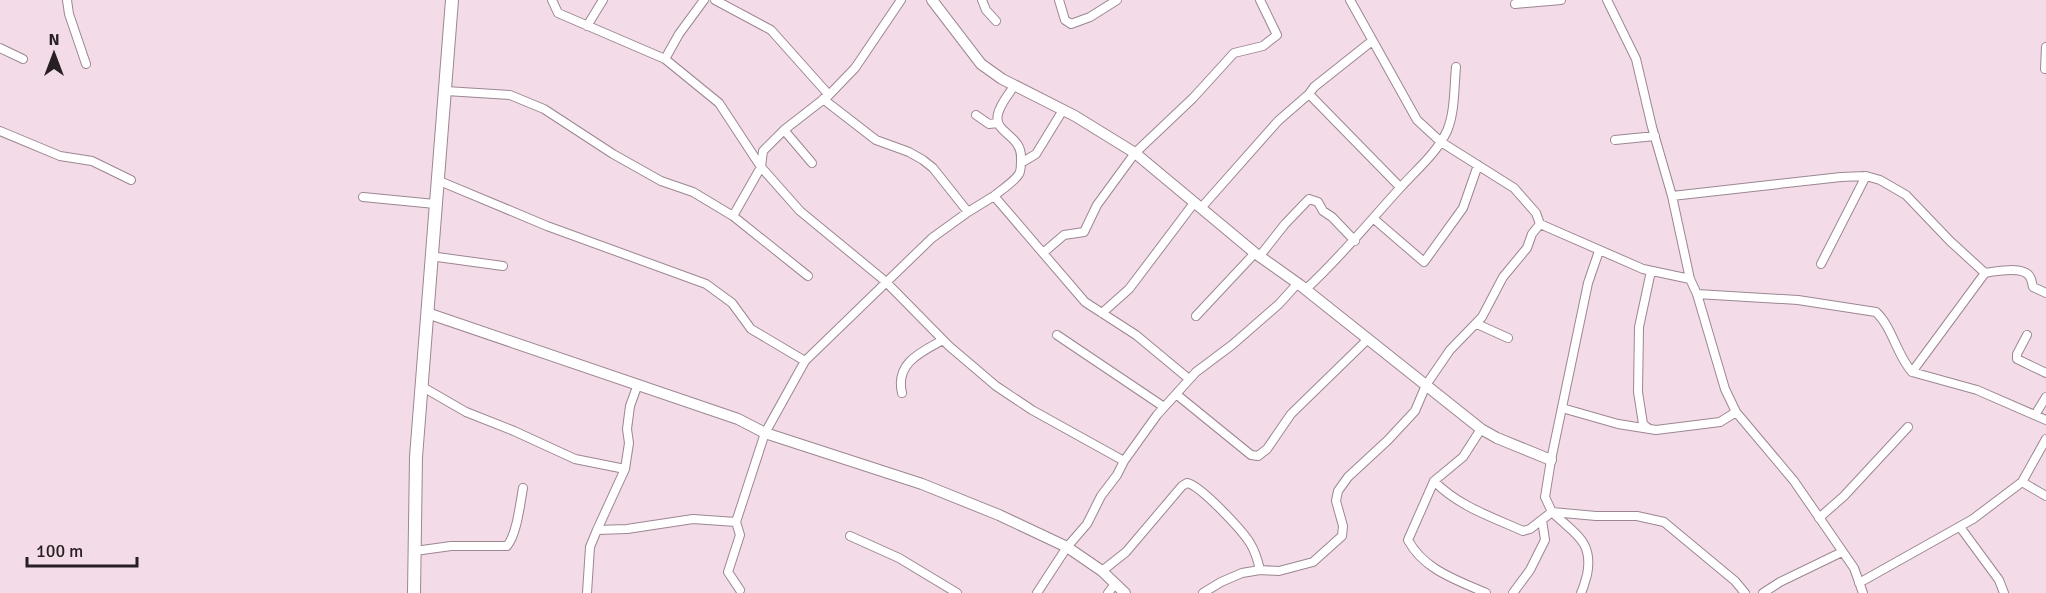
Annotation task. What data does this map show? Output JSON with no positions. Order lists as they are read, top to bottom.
{
  "scale_bar": "100 m",
  "north": "top"
}
